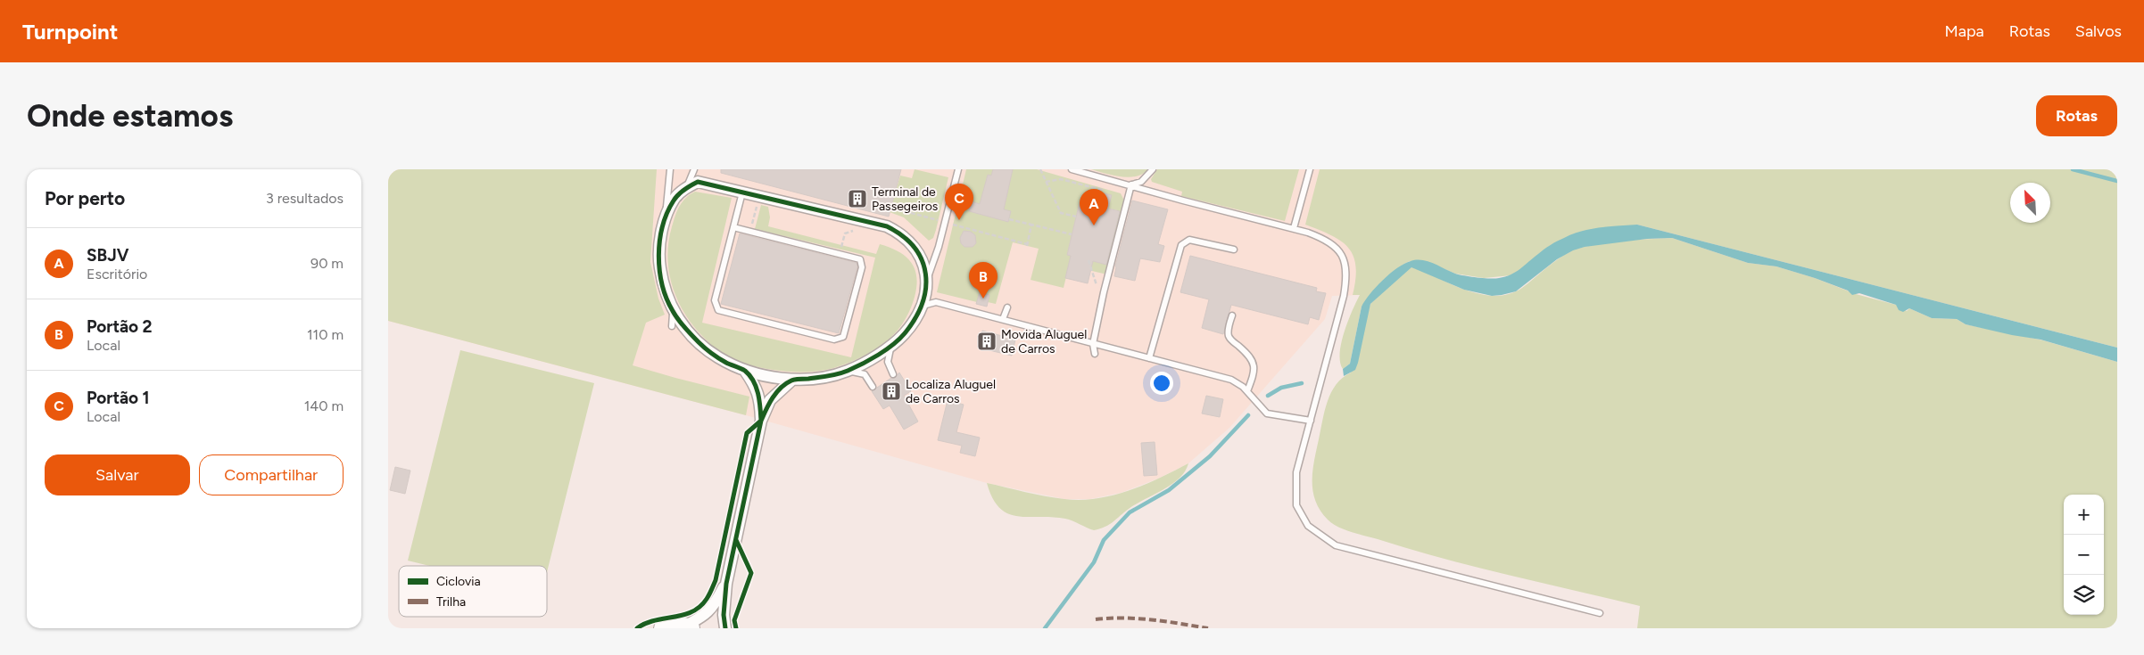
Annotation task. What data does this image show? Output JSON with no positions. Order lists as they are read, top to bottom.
{
  "places": {
    "building": ["Terminal de Passegeiros", "Movida Aluguel de Carros", "Localiza Aluguel de Carros"]
  },
  "legend": ["Ciclovia", "Trilha"],
  "north": "top left",
  "page": {
    "header": "Turnpoint",
    "nav": ["Mapa", "Rotas", "Salvos"],
    "buttons": [
      "Rotas",
      ["Salvar", "Compartilhar"]
    ],
    "title": "Onde estamos",
    "heading": ["Por perto", "3 resultados"],
    "pins": ["C", "A", "B"],
    "list": [
      {
        "mark": "A",
        "name": "SBJV",
        "note": "Escritório",
        "value": "90 m"
      },
      {
        "mark": "B",
        "name": "Portão 2",
        "note": "Local",
        "value": "110 m"
      },
      {
        "mark": "C",
        "name": "Portão 1",
        "note": "Local",
        "value": "140 m"
      }
    ],
    "map_buttons": ["+", "−"]
  }
}
